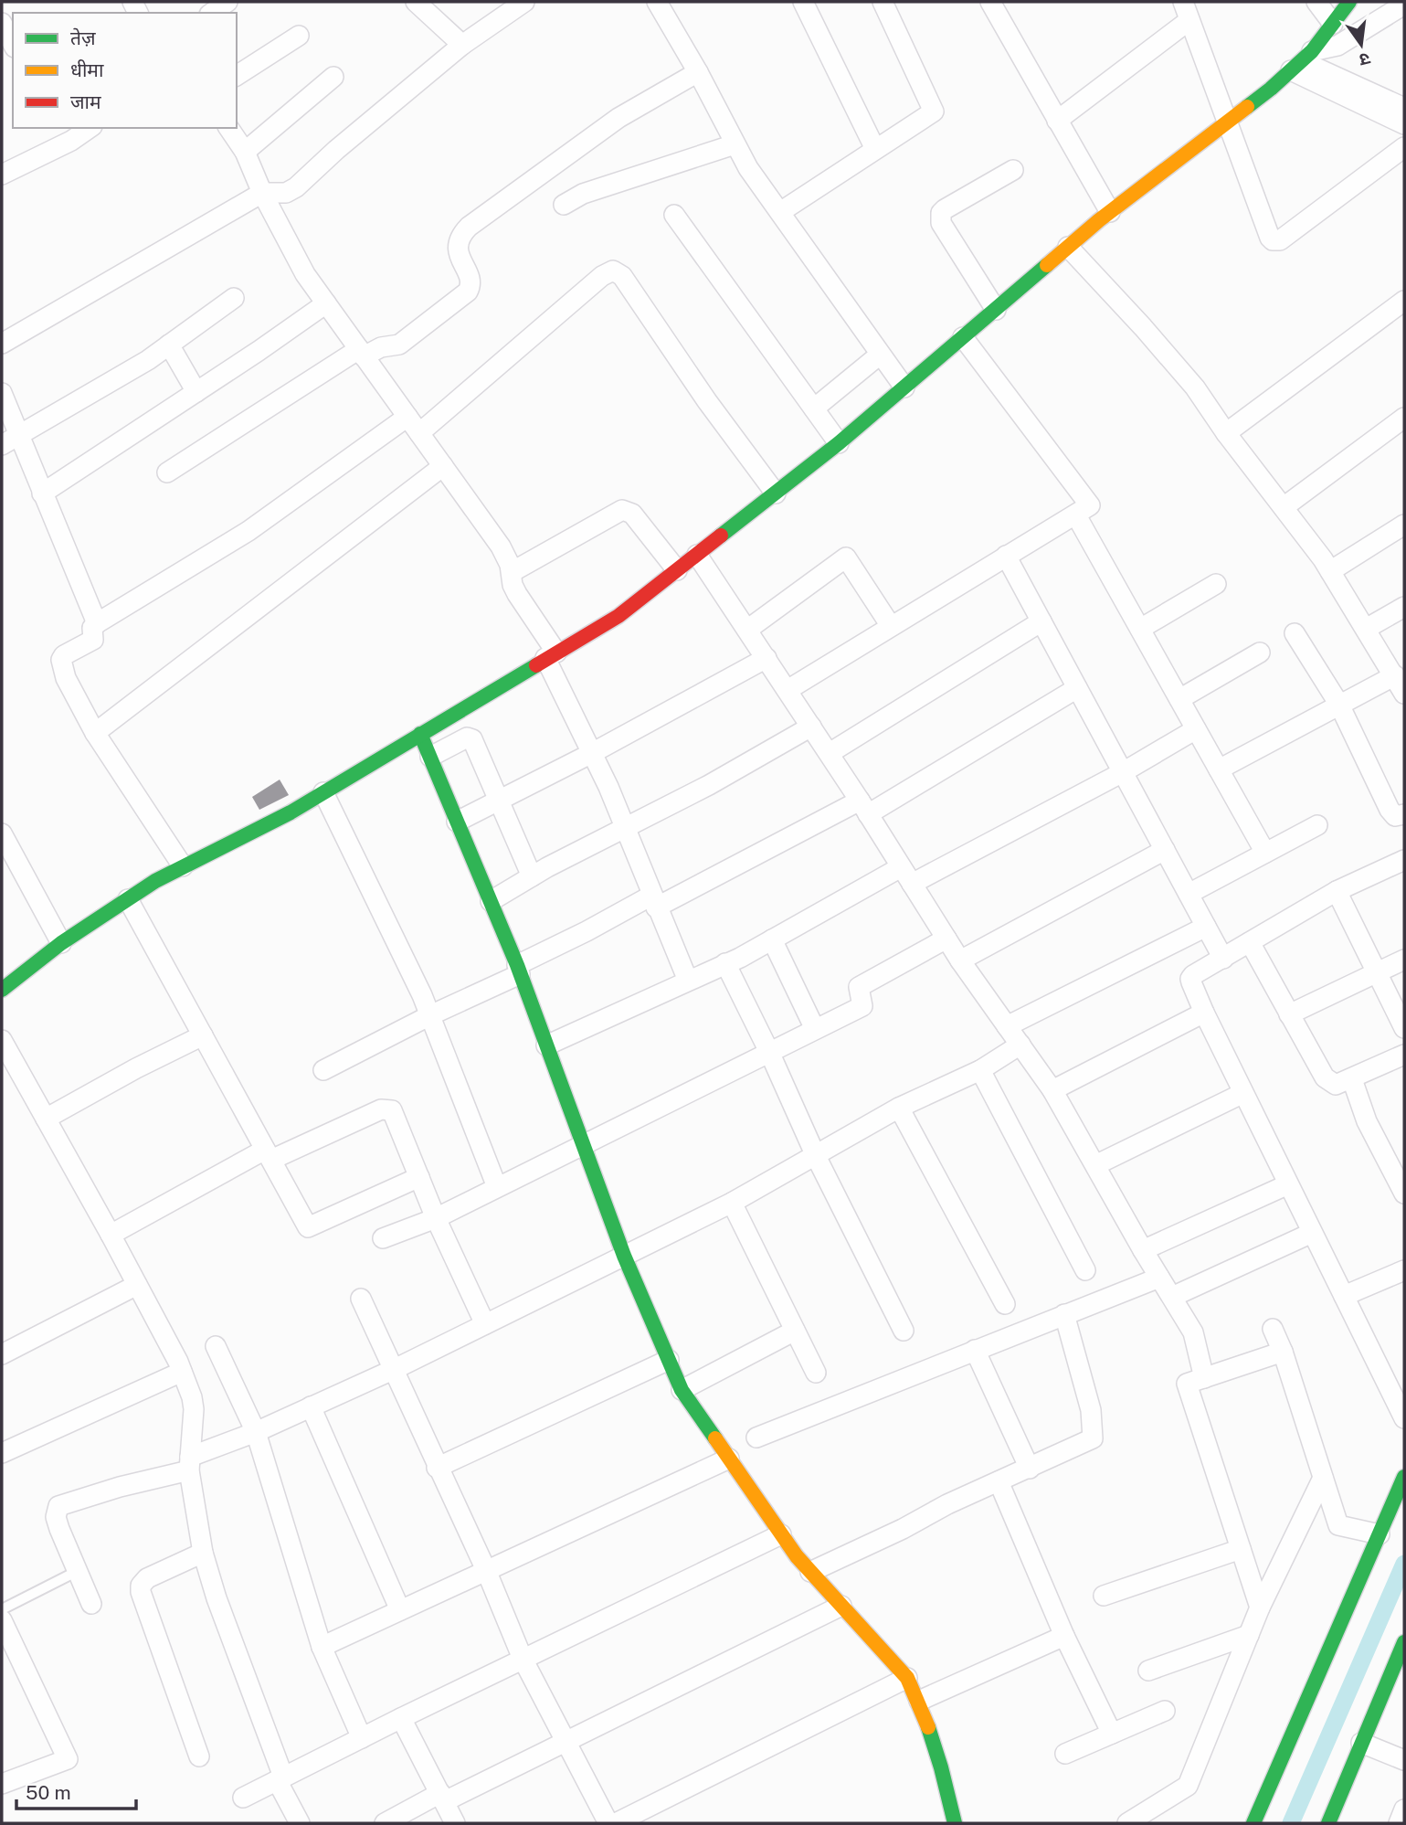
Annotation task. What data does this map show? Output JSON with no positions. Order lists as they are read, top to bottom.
{
  "legend": ["तेज़", "धीमा", "जाम"],
  "scale_bar": "50 m",
  "north": "bottom"
}
